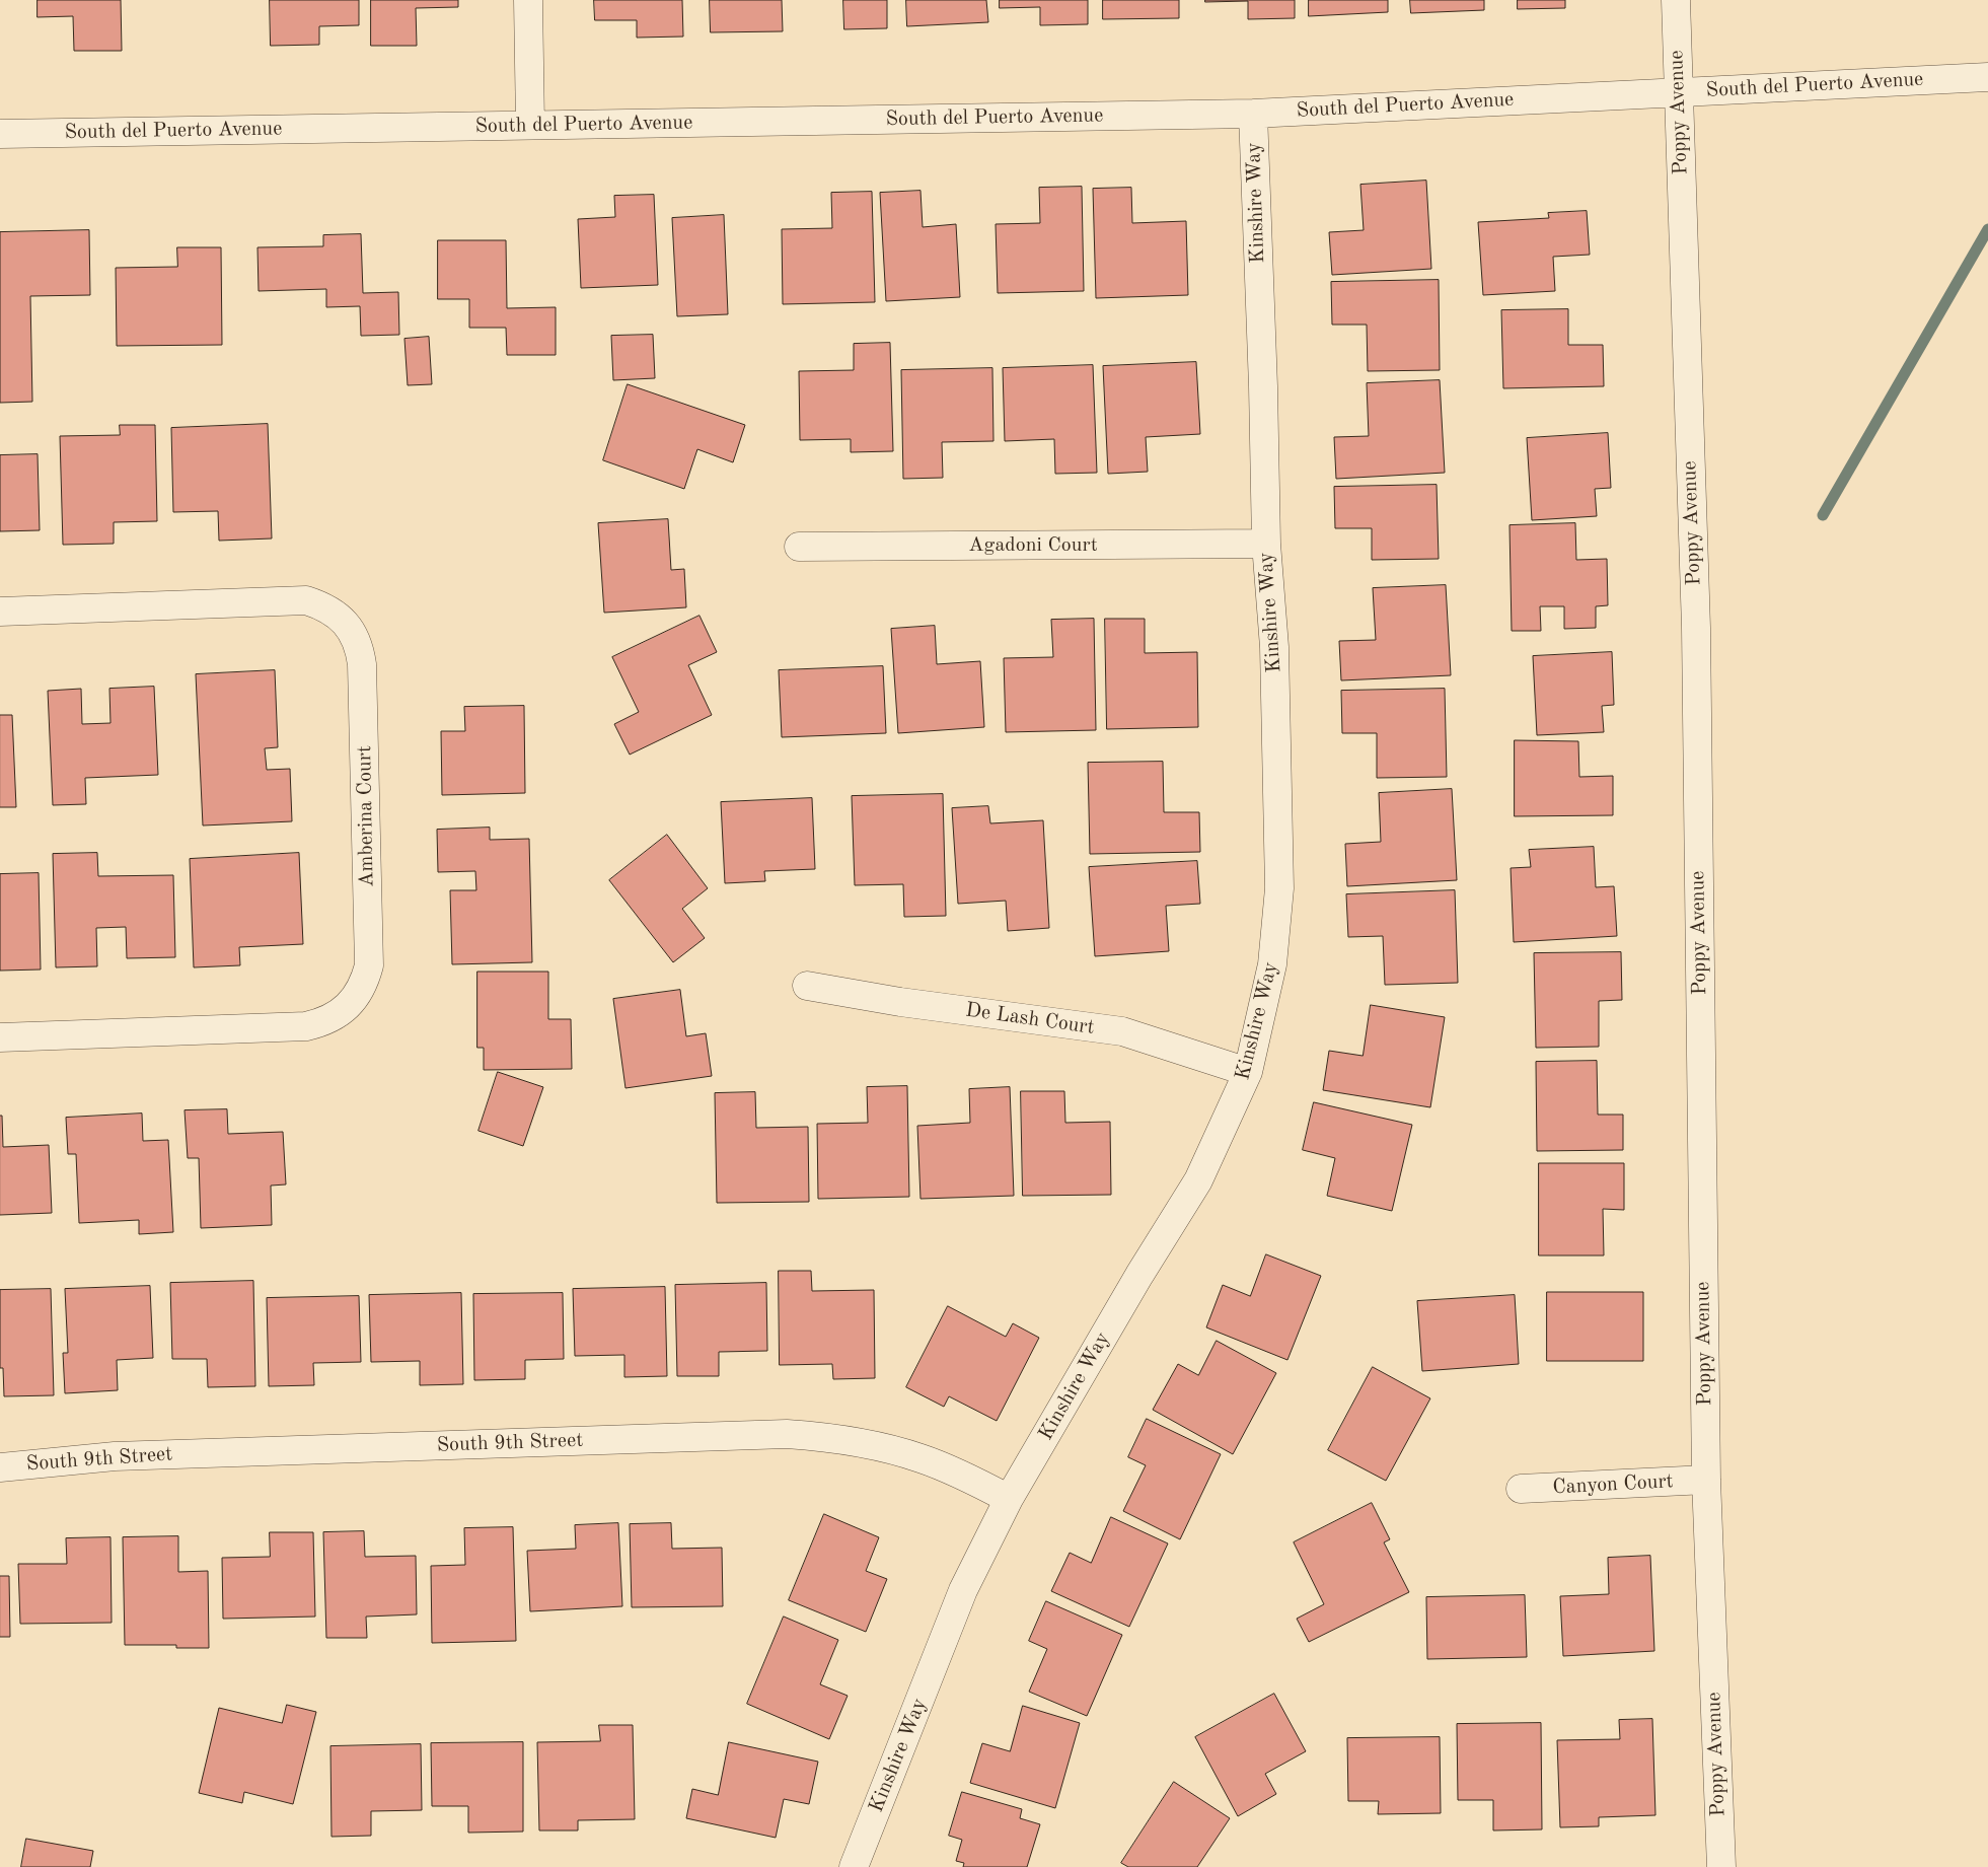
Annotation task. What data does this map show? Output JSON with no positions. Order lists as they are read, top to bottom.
{
  "streets": {
    "street": [
      "South del Puerto Avenue",
      "Poppy Avenue",
      "Kinshire Way",
      "Agadoni Court",
      "Amberina Court",
      "De Lash Court",
      "South 9th Street",
      "Canyon Court"
    ]
  },
  "crossings": [
    ["South del Puerto Avenue", "Poppy Avenue"],
    ["South del Puerto Avenue", "Kinshire Way"],
    ["Poppy Avenue", "Canyon Court"],
    ["Kinshire Way", "Agadoni Court"],
    ["Kinshire Way", "De Lash Court"],
    ["Kinshire Way", "South 9th Street"]
  ]
}
